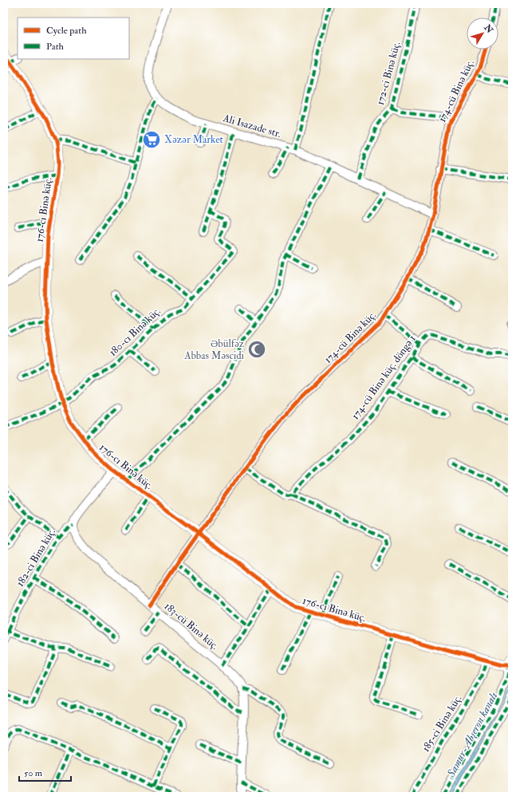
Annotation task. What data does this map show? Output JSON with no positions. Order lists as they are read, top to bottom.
{
  "streets": {
    "street": [
      "172-ci Binə küç.",
      "174-cü Binə küç.",
      "Ali Isazade str.",
      "176-cı Binə küç.",
      "180-cı Binə küç.",
      "174-cü Binə küç. döngə 1",
      "182-ci Binə küç.",
      "183-cü Binə küç.",
      "185-ci Binə küç."
    ]
  },
  "crossings": [
    ["172-ci Binə küç.", "Ali Isazade str."],
    ["174-cü Binə küç.", "Ali Isazade str."],
    ["174-cü Binə küç.", "176-cı Binə küç."],
    ["174-cü Binə küç.", "183-cü Binə küç."],
    ["176-cı Binə küç.", "180-cı Binə küç."],
    ["176-cı Binə küç.", "185-ci Binə küç."],
    ["182-ci Binə küç.", "183-cü Binə küç."]
  ],
  "water": ["Samur-Abşeron kanalı"],
  "places": {
    "supermarket": ["Xəzər Market"],
    "mosque": ["Əbülfəz Abbas Məscidi"]
  },
  "legend": ["Cycle path", "Path"],
  "scale_bar": "50 m",
  "north": "top right"
}
